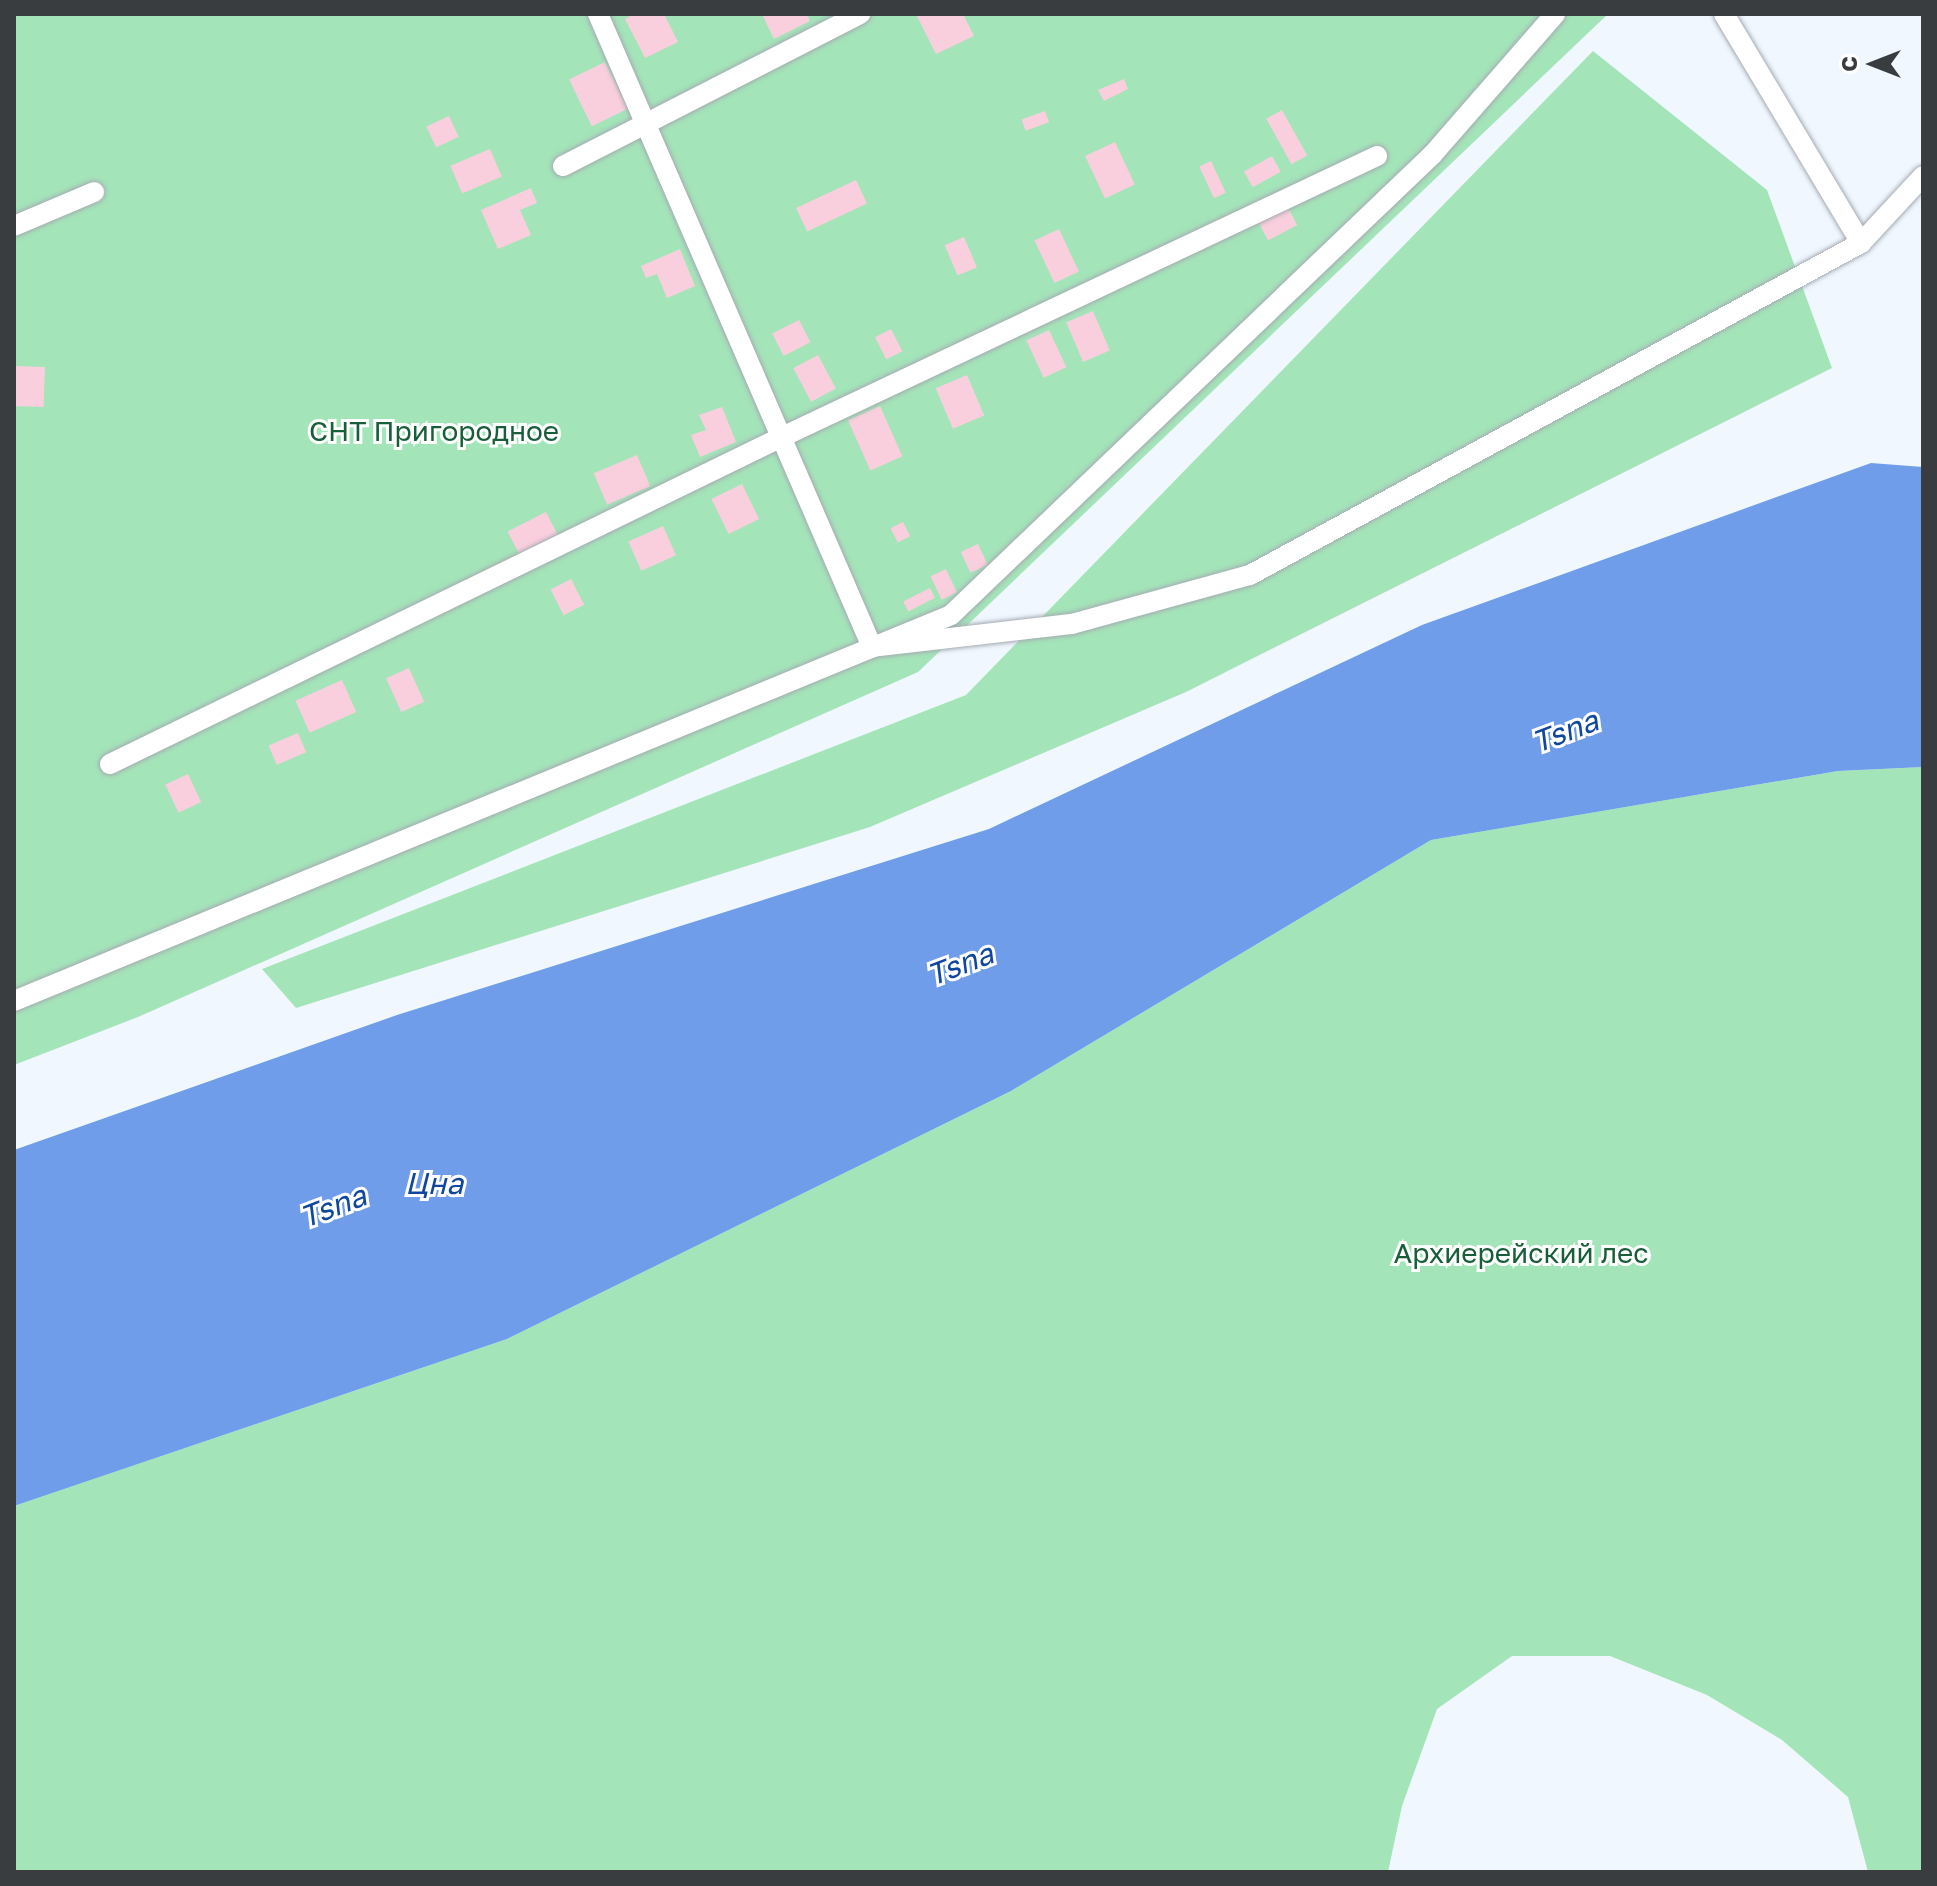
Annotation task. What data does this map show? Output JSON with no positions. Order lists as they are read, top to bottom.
{
  "water": ["Tsna", "Цна"],
  "parks": ["СНТ Пригородное", "Архиерейский лес"],
  "north": "left"
}
